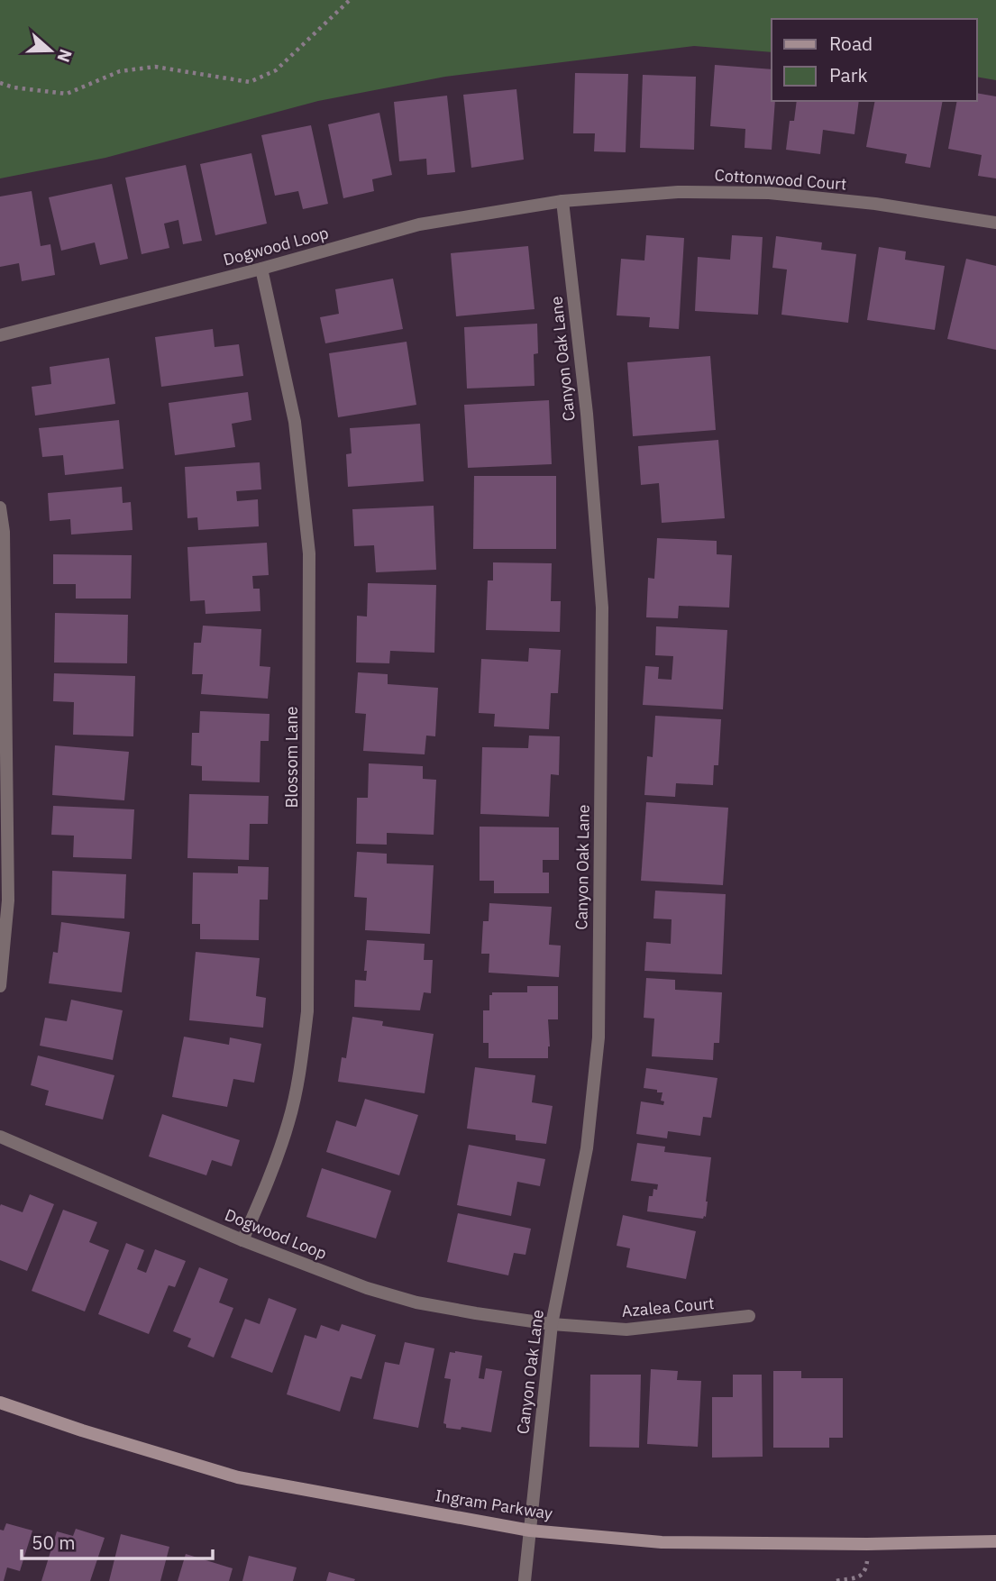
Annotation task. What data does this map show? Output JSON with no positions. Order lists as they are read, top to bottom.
{
  "streets": {
    "street": [
      "Cottonwood Court",
      "Dogwood Loop",
      "Canyon Oak Lane",
      "Blossom Lane",
      "Azalea Court",
      "Ingram Parkway"
    ]
  },
  "crossings": [
    ["Cottonwood Court", "Dogwood Loop"],
    ["Cottonwood Court", "Canyon Oak Lane"],
    ["Dogwood Loop", "Canyon Oak Lane"],
    ["Dogwood Loop", "Blossom Lane"],
    ["Dogwood Loop", "Azalea Court"],
    ["Canyon Oak Lane", "Azalea Court"],
    ["Canyon Oak Lane", "Ingram Parkway"]
  ],
  "legend": ["Road", "Park"],
  "scale_bar": "50 m",
  "north": "right"
}
